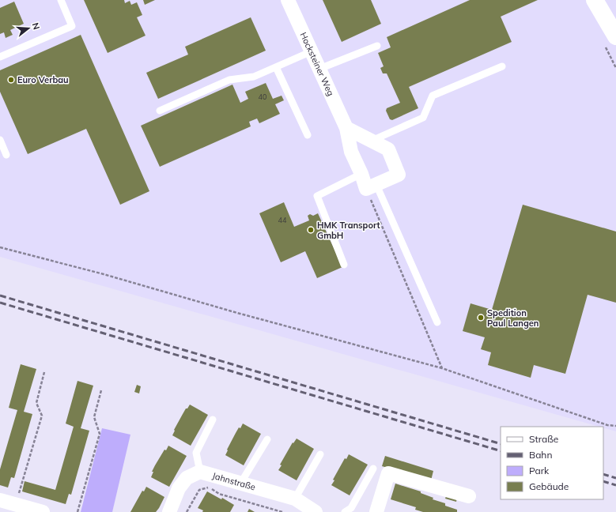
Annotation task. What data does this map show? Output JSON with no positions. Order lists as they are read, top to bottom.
{
  "streets": {
    "street": ["Hocksteiner Weg", "Jahnstraße"]
  },
  "places": ["Euro Verbau", "HMK Transport GmbH", "Spedition Paul Langen"],
  "house_numbers": ["40", "44"],
  "legend": [
    "Straße",
    "Bahn",
    "Park",
    "Gebäude"
  ],
  "north": "right"
}
